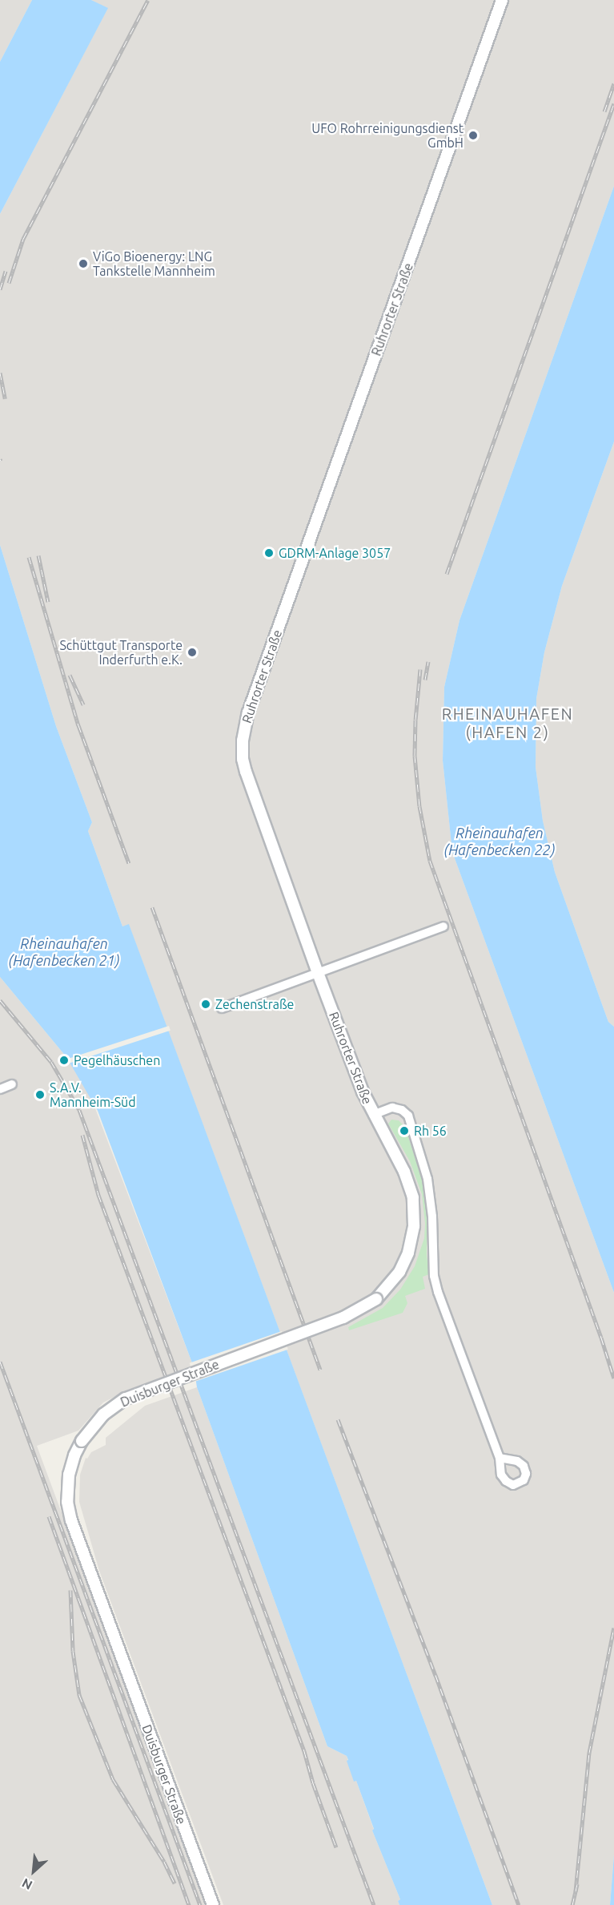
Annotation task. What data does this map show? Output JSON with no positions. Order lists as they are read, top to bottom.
{
  "streets": {
    "street": ["Ruhrorter Straße", "Duisburger Straße"]
  },
  "crossings": [
    ["Ruhrorter Straße", "Duisburger Straße"]
  ],
  "districts": ["RHEINAUHAFEN (HAFEN 2)"],
  "water": ["Rheinauhafen (Hafenbecken 22)", "Rheinauhafen (Hafenbecken 21)"],
  "places": [
    "UFO Rohrreinigungsdienst GmbH",
    "ViGo Bioenergy: LNG Tankstelle Mannheim",
    "GDRM-Anlage 3057",
    "Schüttgut Transporte Inderfurth e.K.",
    "Zechenstraße",
    "Pegelhäuschen",
    "S.A.V. Mannheim-Süd",
    "Rh 56"
  ],
  "north": "bottom left"
}
